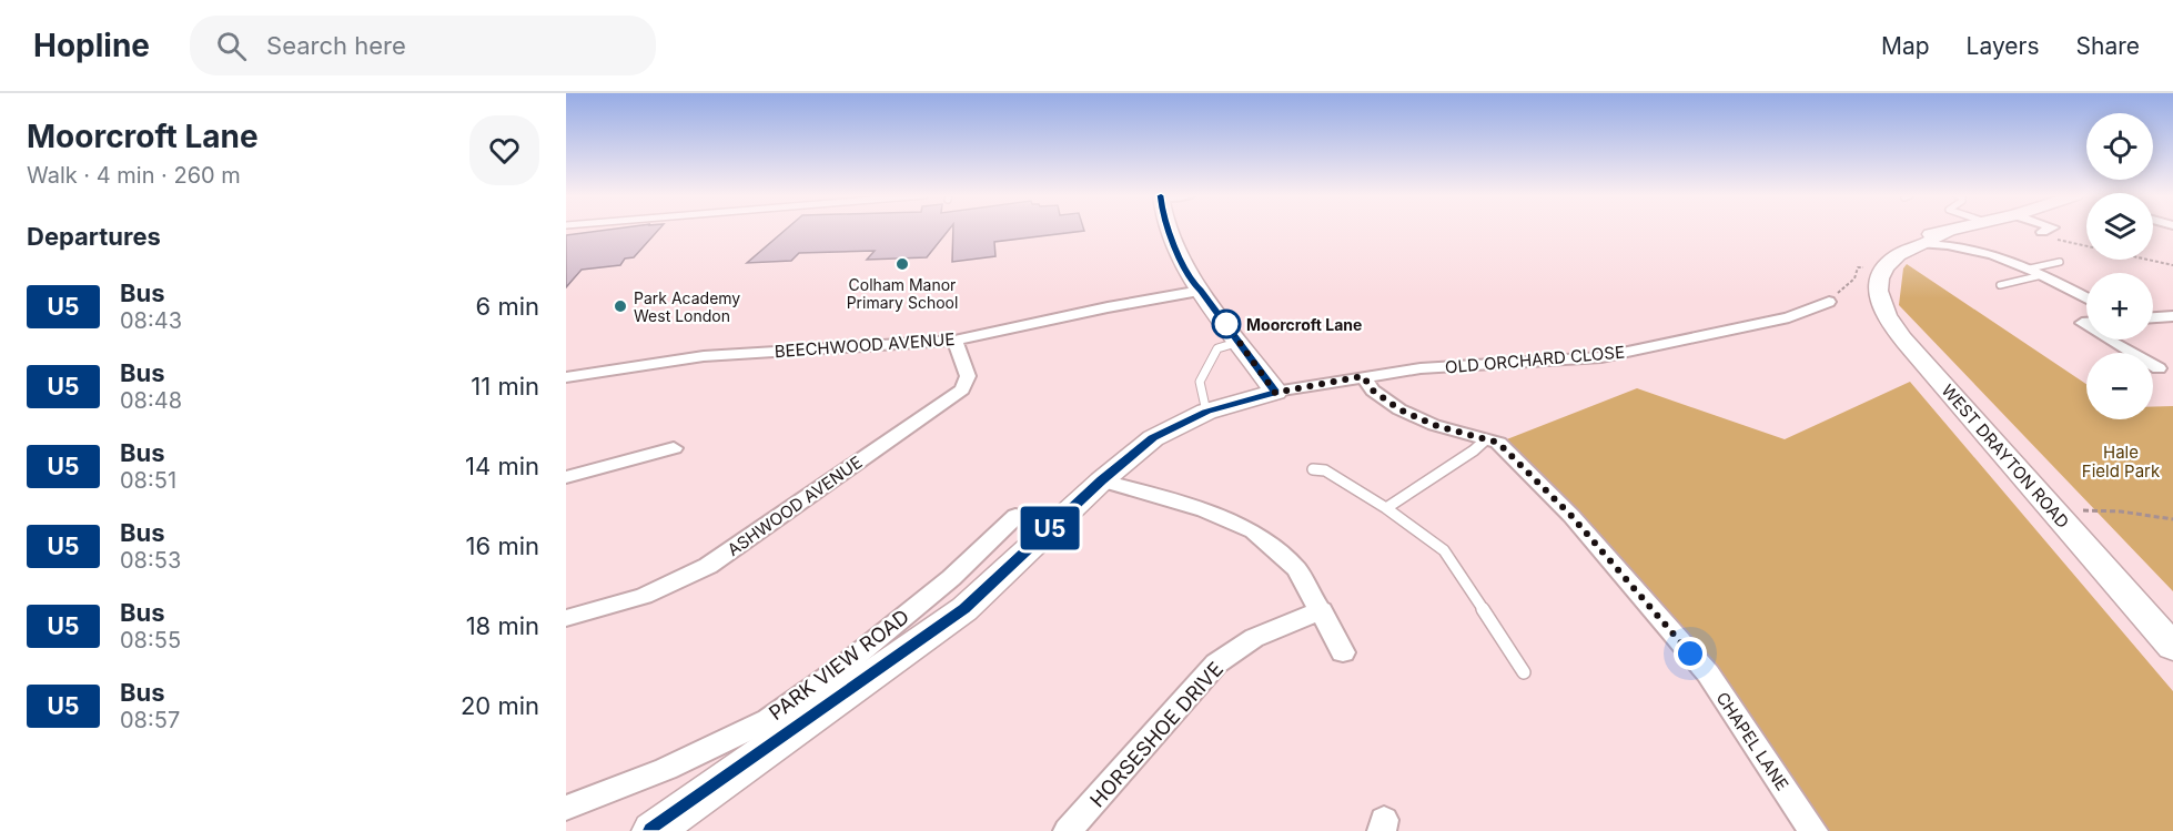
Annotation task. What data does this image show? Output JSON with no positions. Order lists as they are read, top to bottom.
{
  "streets": {
    "main road": ["WEST DRAYTON ROAD", "PARK VIEW ROAD"],
    "street": [
      "BEECHWOOD AVENUE",
      "OLD ORCHARD CLOSE",
      "ASHWOOD AVENUE",
      "HORSESHOE DRIVE",
      "CHAPEL LANE"
    ]
  },
  "crossings": [
    ["BEECHWOOD AVENUE", "ASHWOOD AVENUE"],
    ["OLD ORCHARD CLOSE", "PARK VIEW ROAD"],
    ["OLD ORCHARD CLOSE", "CHAPEL LANE"]
  ],
  "parks": ["Hale Field Park"],
  "places": ["Colham Manor Primary School", "Park Academy West London", "Moorcroft Lane"],
  "lines": ["bus line U5"],
  "page": {
    "header": "Hopline",
    "search": "Search here",
    "nav": ["Map", "Layers", "Share"],
    "heading": [
      ["Moorcroft Lane", "Walk · 4 min · 260 m"],
      "Departures"
    ],
    "on_map": "U5",
    "map_buttons": ["+", "−"],
    "list": [
      {
        "mark": "U5",
        "name": "Bus",
        "note": "08:43",
        "value": "6 min"
      },
      {
        "mark": "U5",
        "name": "Bus",
        "note": "08:48",
        "value": "11 min"
      },
      {
        "mark": "U5",
        "name": "Bus",
        "note": "08:51",
        "value": "14 min"
      },
      {
        "mark": "U5",
        "name": "Bus",
        "note": "08:53",
        "value": "16 min"
      },
      {
        "mark": "U5",
        "name": "Bus",
        "note": "08:55",
        "value": "18 min"
      },
      {
        "mark": "U5",
        "name": "Bus",
        "note": "08:57",
        "value": "20 min"
      }
    ]
  }
}
